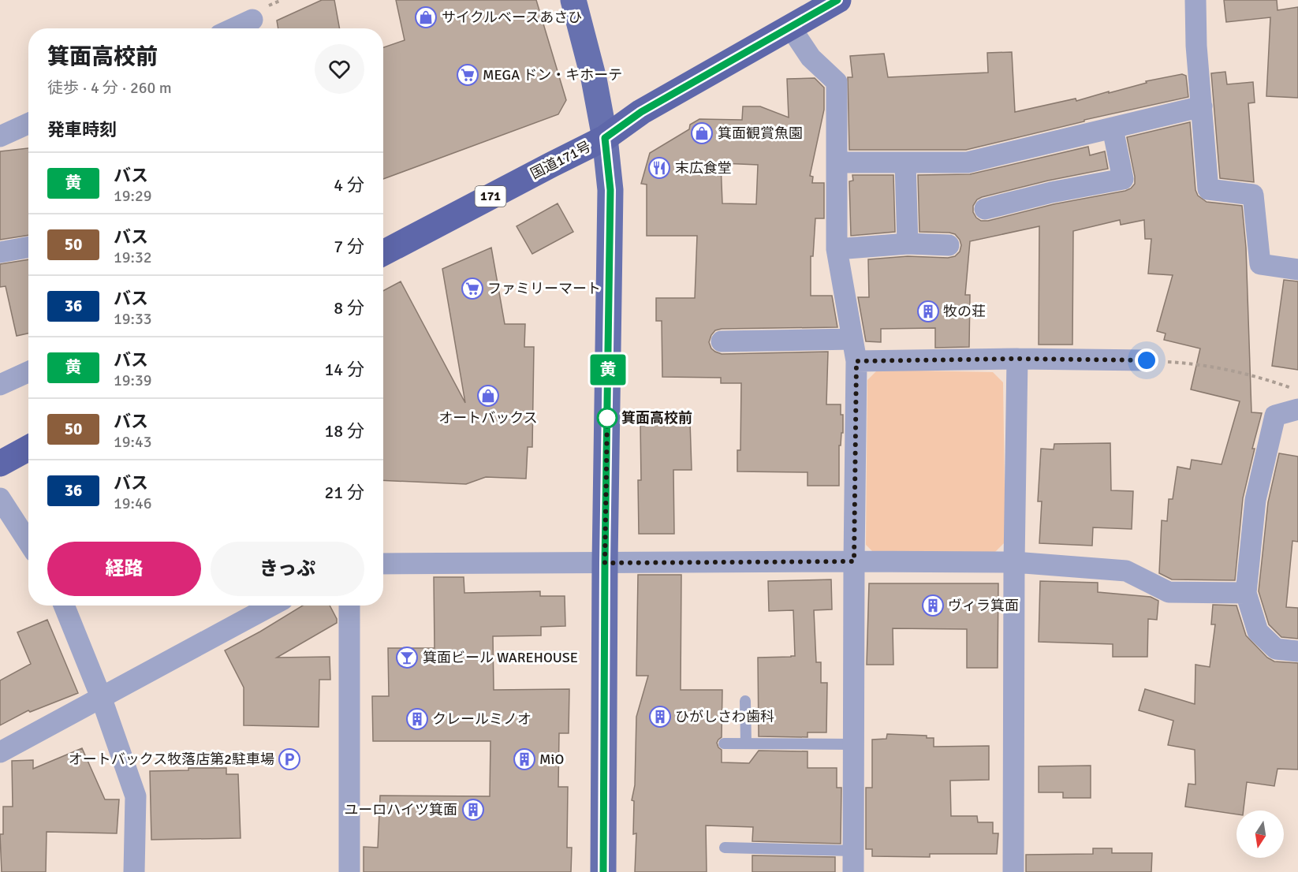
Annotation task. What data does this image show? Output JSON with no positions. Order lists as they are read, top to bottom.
{
  "streets": {
    "highway": ["国道171号", "171"]
  },
  "places": {
    "shop": ["サイクルベースあさひ", "箕面観賞魚園", "オートバックス"],
    "supermarket": ["MEGA ドン・キホーテ", "ファミリーマート"],
    "restaurant": ["末広食堂"],
    "building": [
      "牧の荘",
      "ヴィラ箕面",
      "ひがしさわ歯科",
      "クレールミノオ",
      "MiO",
      "ユーロハイツ箕面"
    ],
    "other": ["箕面高校前"],
    "bar": ["箕面ビール WAREHOUSE"],
    "parking": ["オートバックス牧落店第2駐車場"]
  },
  "lines": ["bus line 黄"],
  "north": "bottom",
  "page": {
    "on_map": "黄",
    "heading": [
      ["箕面高校前", "徒歩 · 4 分 · 260 m"],
      "発車時刻"
    ],
    "list": [
      {
        "mark": "黄",
        "name": "バス",
        "note": "19:29",
        "value": "4 分"
      },
      {
        "mark": "50",
        "name": "バス",
        "note": "19:32",
        "value": "7 分"
      },
      {
        "mark": "36",
        "name": "バス",
        "note": "19:33",
        "value": "8 分"
      },
      {
        "mark": "黄",
        "name": "バス",
        "note": "19:39",
        "value": "14 分"
      },
      {
        "mark": "50",
        "name": "バス",
        "note": "19:43",
        "value": "18 分"
      },
      {
        "mark": "36",
        "name": "バス",
        "note": "19:46",
        "value": "21 分"
      }
    ],
    "buttons": ["経路", "きっぷ"]
  }
}
